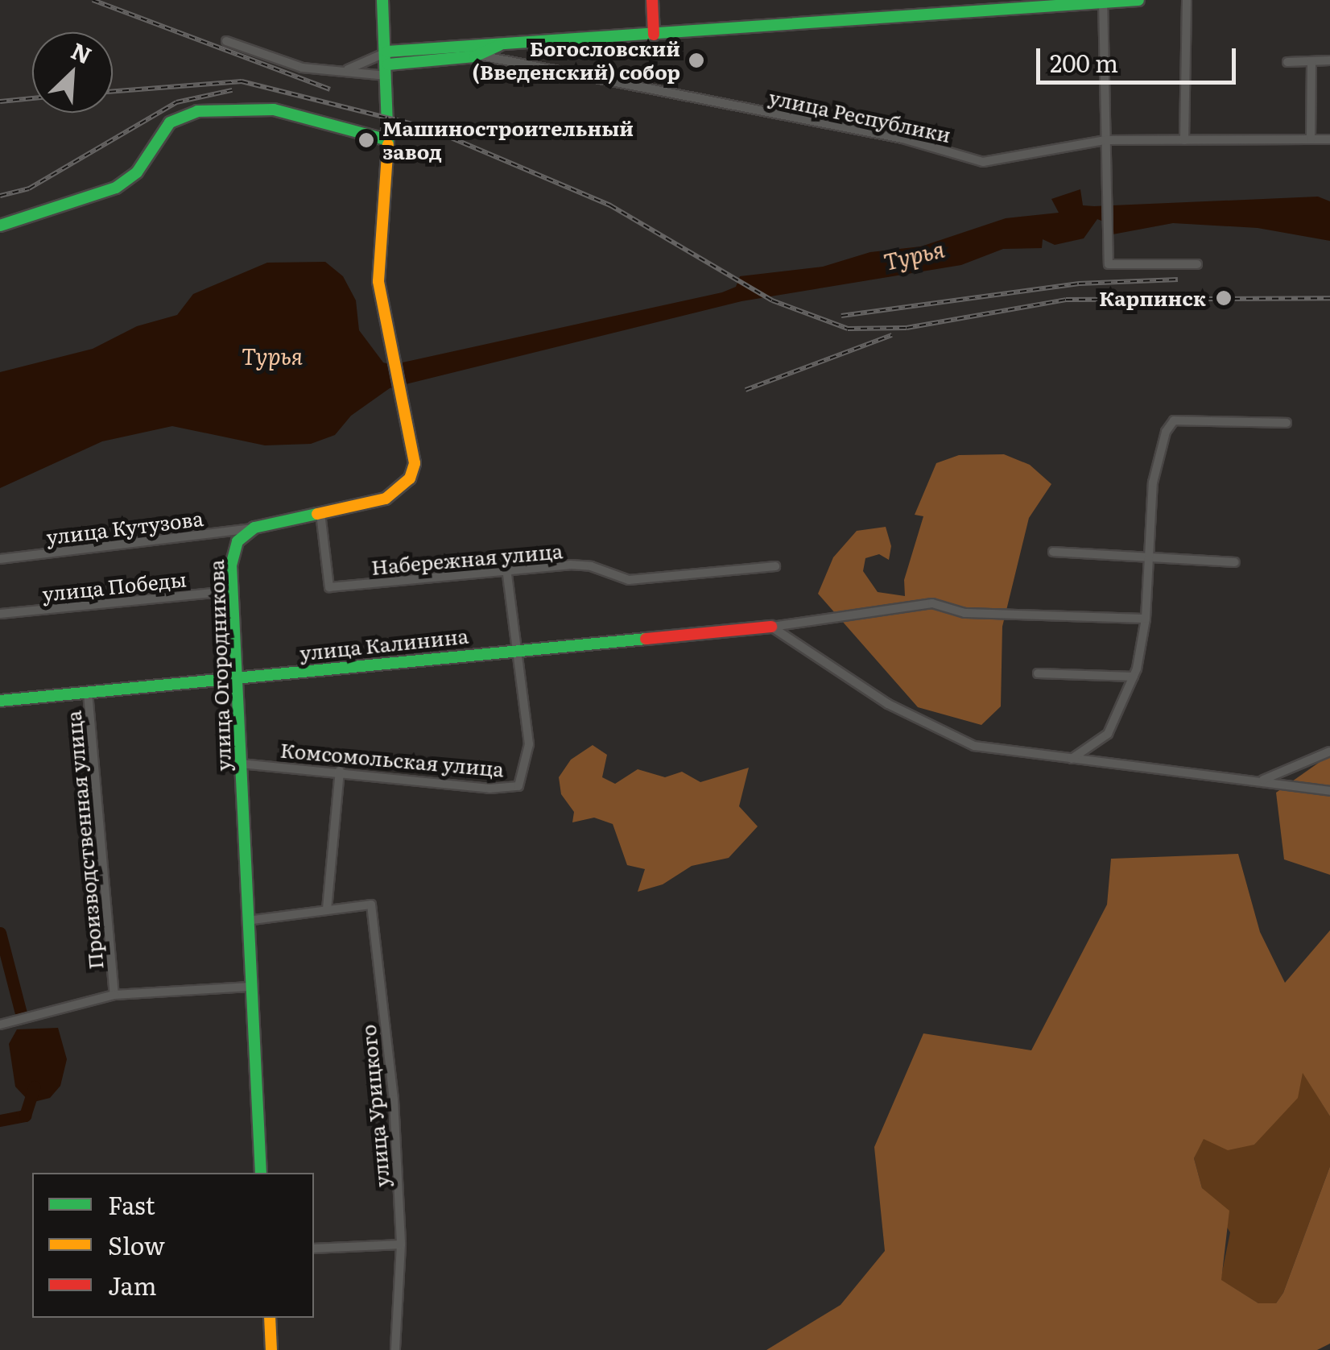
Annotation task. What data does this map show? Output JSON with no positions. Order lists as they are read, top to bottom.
{
  "streets": {
    "street": [
      "улица Республики",
      "улица Кутузова",
      "Набережная улица",
      "улица Победы",
      "улица Калинина",
      "улица Огородникова",
      "Комсомольская улица",
      "Производственная улица",
      "улица Урицкого"
    ]
  },
  "crossings": [
    ["улица Кутузова", "улица Огородникова"],
    ["Набережная улица", "Комсомольская улица"],
    ["улица Победы", "улица Огородникова"],
    ["улица Калинина", "улица Огородникова"],
    ["улица Калинина", "Комсомольская улица"],
    ["улица Калинина", "Производственная улица"],
    ["улица Огородникова", "Комсомольская улица"],
    ["улица Огородникова", "Производственная улица"],
    ["улица Огородникова", "улица Урицкого"]
  ],
  "water": ["Турья"],
  "places": ["Богословский (Введенский) собор", "Машиностроительный завод", "Карпинск"],
  "legend": ["Fast", "Slow", "Jam"],
  "scale_bar": "200 m",
  "north": "top right"
}
